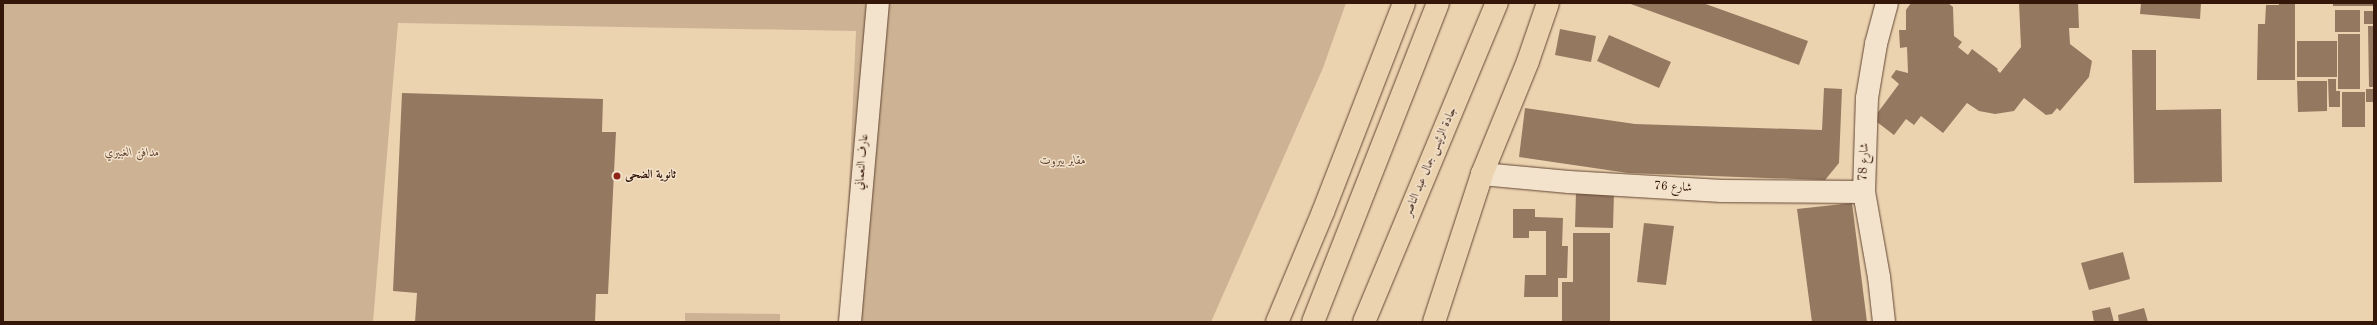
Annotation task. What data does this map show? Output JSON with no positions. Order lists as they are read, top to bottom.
{
  "streets": {
    "highway": ["جادة الرئيس جمال عبد الناصر"],
    "street": ["عارف النعماني", "شارع 78", "شارع 76"]
  },
  "crossings": [
    ["شارع 78", "شارع 76"]
  ],
  "parks": ["مدافن الغبيري", "مقابر بيروت"],
  "places": ["ثانوية الضحى"]
}
